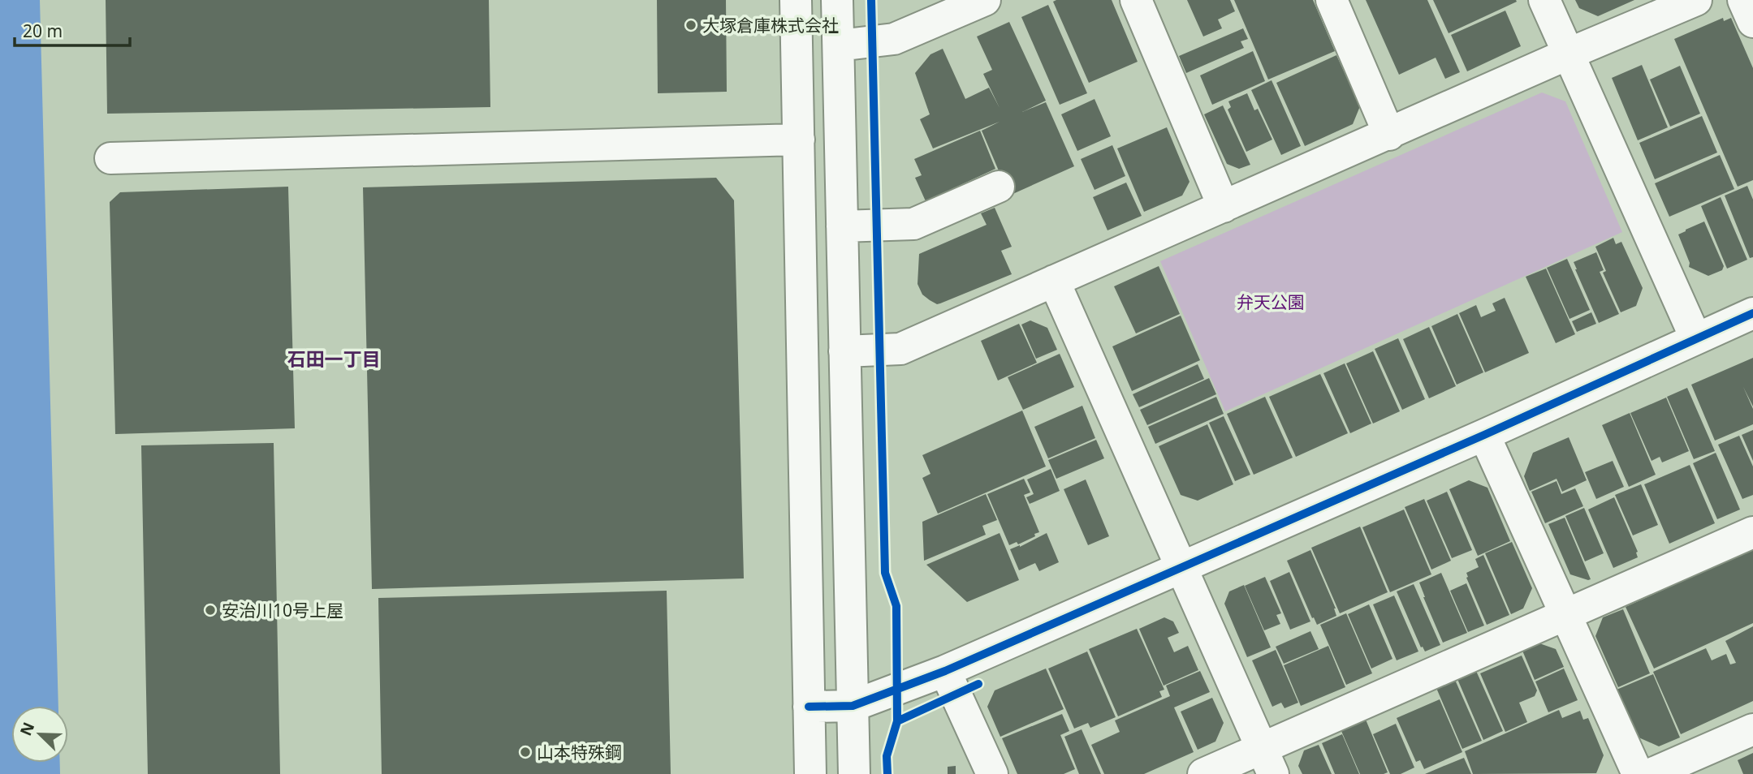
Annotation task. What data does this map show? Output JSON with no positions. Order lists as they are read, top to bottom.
{
  "districts": ["石田一丁目"],
  "parks": ["弁天公園"],
  "places": ["大塚倉庫株式会社", "安治川10号上屋", "山本特殊鋼"],
  "scale_bar": "20 m",
  "north": "top left"
}
